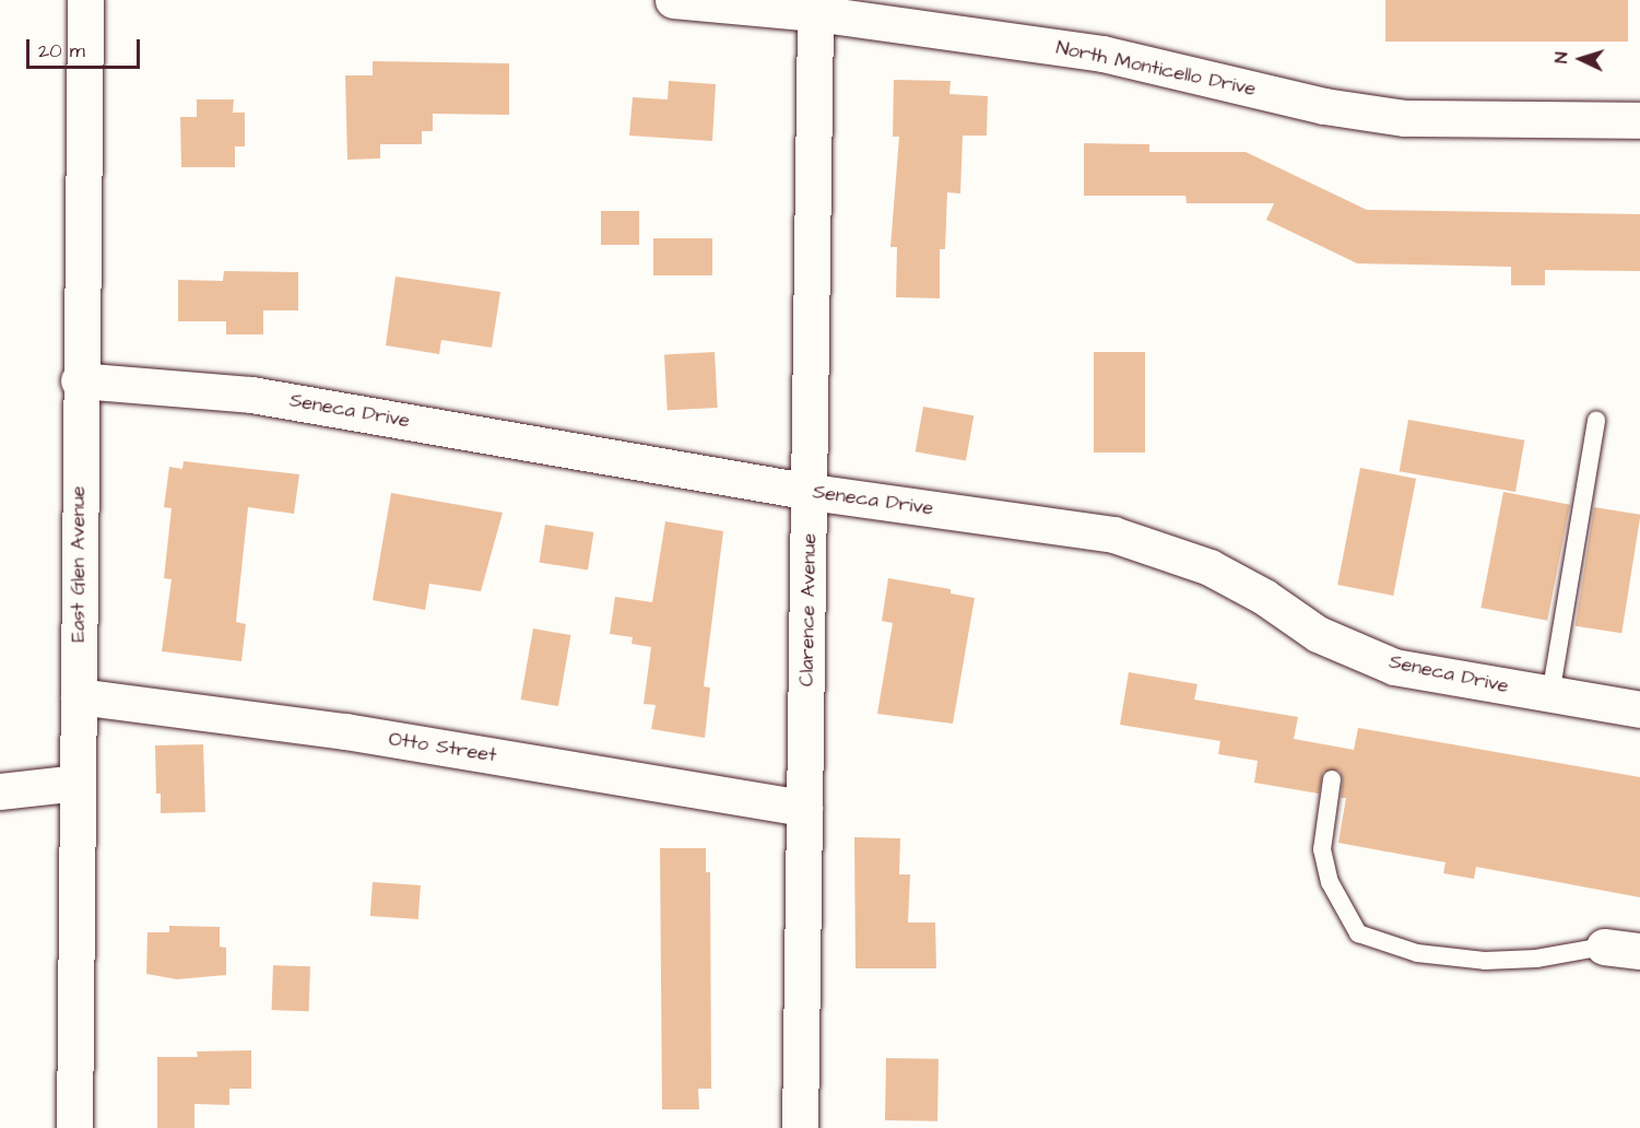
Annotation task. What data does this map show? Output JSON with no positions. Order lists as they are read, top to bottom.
{
  "streets": {
    "street": [
      "North Monticello Drive",
      "Seneca Drive",
      "East Glen Avenue",
      "Clarence Avenue",
      "Otto Street"
    ]
  },
  "crossings": [
    ["North Monticello Drive", "Clarence Avenue"],
    ["Seneca Drive", "East Glen Avenue"],
    ["Seneca Drive", "Clarence Avenue"],
    ["East Glen Avenue", "Otto Street"],
    ["Clarence Avenue", "Otto Street"]
  ],
  "scale_bar": "20 m",
  "north": "left"
}
